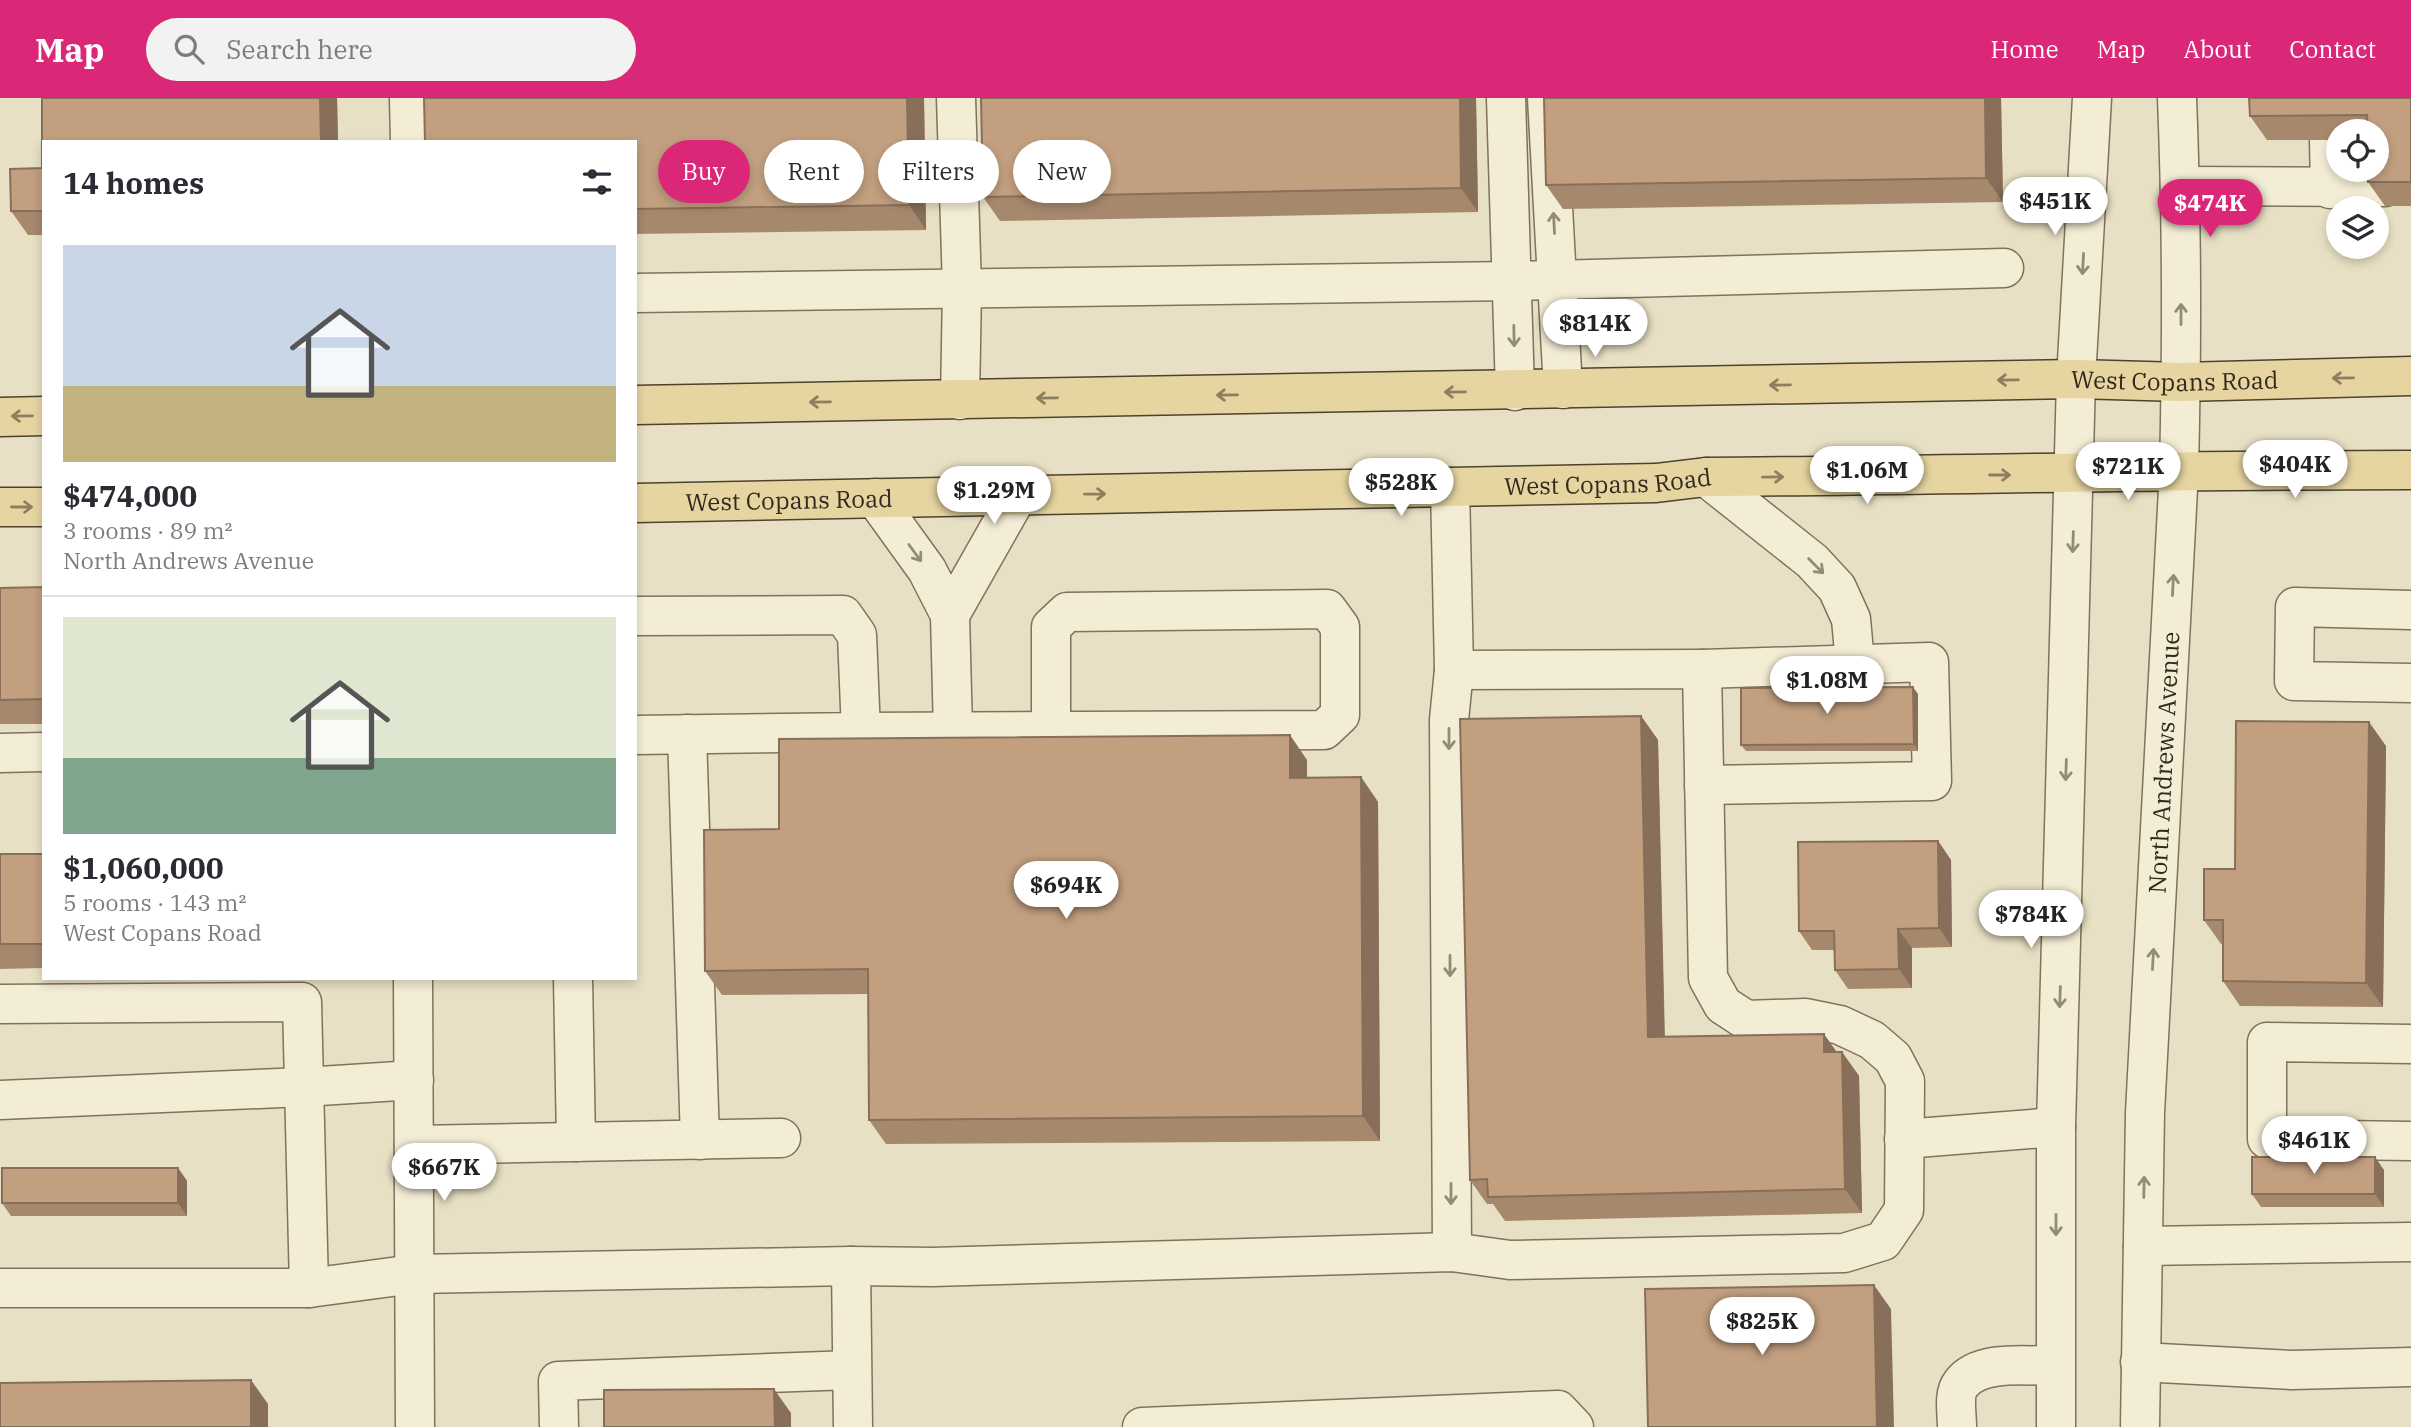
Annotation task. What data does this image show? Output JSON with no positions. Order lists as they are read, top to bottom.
{
  "streets": {
    "main road": ["West Copans Road"],
    "street": ["North Andrews Avenue"]
  },
  "crossings": [
    ["West Copans Road", "North Andrews Avenue"]
  ],
  "page": {
    "header": "Map",
    "search": "Search here",
    "nav": [
      "Home",
      "Map",
      "About",
      "Contact"
    ],
    "chip": [
      "Buy",
      "Rent",
      "Filters",
      "New"
    ],
    "heading": "14 homes",
    "price": [
      "$451K",
      "$474K",
      "$814K",
      "$404K",
      "$721K",
      "$1.06M",
      "$528K",
      "$1.29M",
      "$1.08M",
      "$694K",
      "$784K",
      "$461K",
      "$667K",
      "$825K"
    ],
    "list": [
      {
        "name": "$474,000",
        "note": "3 rooms · 89 m² · North Andrews Avenue"
      },
      {
        "name": "$1,060,000",
        "note": "5 rooms · 143 m² · West Copans Road"
      }
    ]
  }
}
